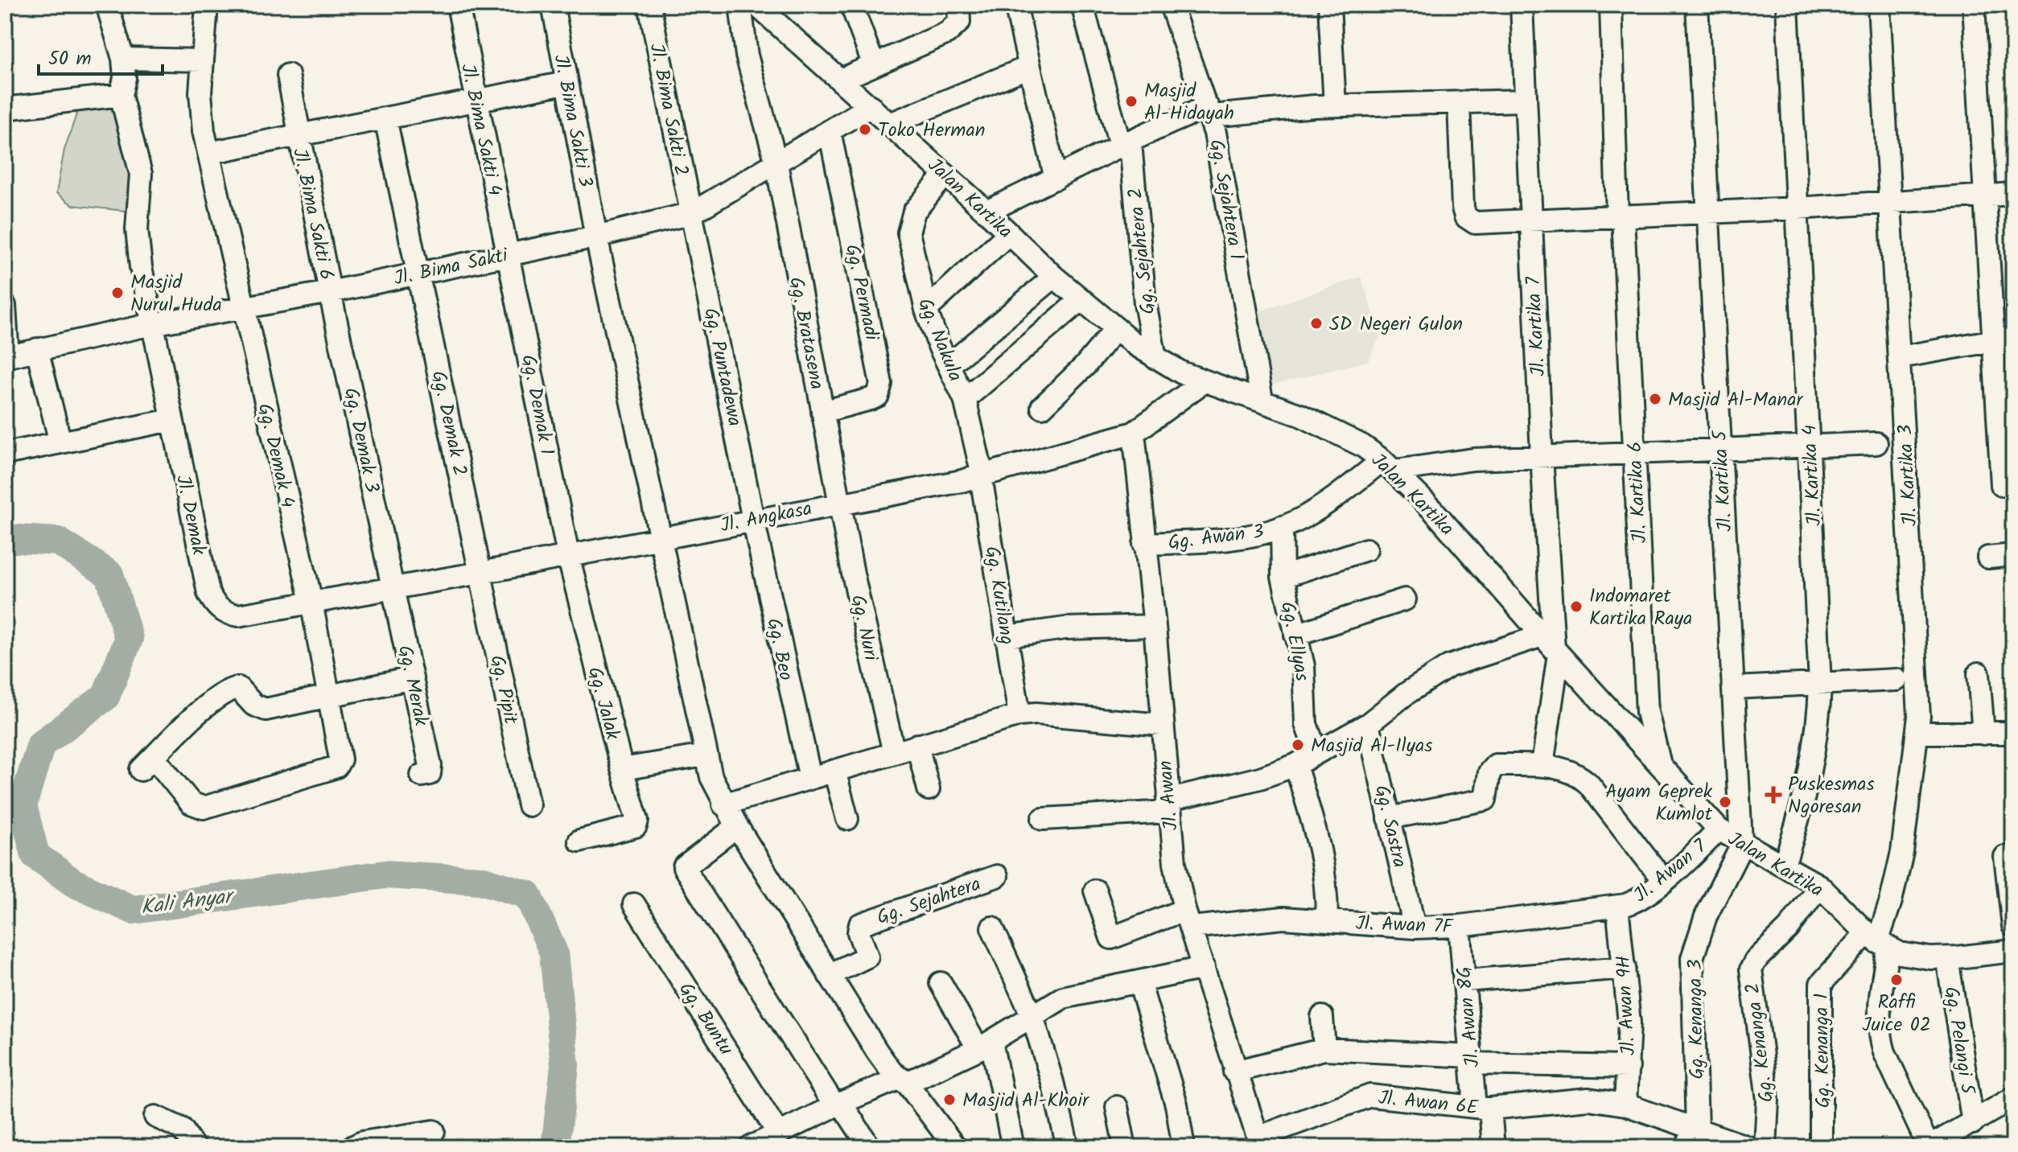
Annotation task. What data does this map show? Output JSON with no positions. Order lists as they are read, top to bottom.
{
  "streets": {
    "street": [
      "Jl. Bima Sakti 2",
      "Jl. Bima Sakti 3",
      "Jl. Bima Sakti 4",
      "Jalan Kartika",
      "Gg. Sejahtera 1",
      "Jl. Bima Sakti 6",
      "Gg. Sejahtera 2",
      "Jl. Bima Sakti",
      "Gg. Permadi",
      "Jl. Kartika 7",
      "Gg. Bratasena",
      "Gg. Nakula",
      "Gg. Puntadewa",
      "Gg. Demak 1",
      "Gg. Demak 2",
      "Gg. Demak 3",
      "Gg. Demak 4",
      "Jl. Kartika 4",
      "Jl. Kartika 3",
      "Jl. Kartika 5",
      "Jl. Kartika 6",
      "Jl. Demak",
      "Jl. Angkasa",
      "Gg. Awan 3",
      "Gg. Kutilang",
      "Gg. Nuri",
      "Gg. Ellyas",
      "Gg. Beo",
      "Gg. Merak",
      "Gg. Pipit",
      "Gg. Jalak",
      "Jl. Awan",
      "Gg. Sastra",
      "Jl. Awan 7",
      "Gg. Sejahtera",
      "Jl. Awan 7F",
      "Jl. Awan 9H",
      "Jl. Awan 8G",
      "Gg. Buntu",
      "Gg. Kenanga 3",
      "Gg. Pelangi 5",
      "Gg. Kenanga 2",
      "Gg. Kenanga 1",
      "Jl. Awan 6E"
    ]
  },
  "crossings": [
    ["Jl. Bima Sakti 2", "Jl. Bima Sakti"],
    ["Jl. Bima Sakti 2", "Gg. Puntadewa"],
    ["Jl. Bima Sakti 3", "Jl. Bima Sakti"],
    ["Jl. Bima Sakti 3", "Jl. Angkasa"],
    ["Jl. Bima Sakti 3", "Gg. Sejahtera"],
    ["Jl. Bima Sakti 4", "Jl. Bima Sakti"],
    ["Jl. Bima Sakti 4", "Gg. Demak 1"],
    ["Jalan Kartika", "Gg. Sejahtera 1"],
    ["Jalan Kartika", "Gg. Sejahtera 2"],
    ["Jalan Kartika", "Jl. Bima Sakti"],
    ["Jalan Kartika", "Jl. Kartika 7"],
    ["Jalan Kartika", "Gg. Nakula"],
    ["Jalan Kartika", "Jl. Kartika 4"],
    ["Jalan Kartika", "Jl. Kartika 3"],
    ["Jalan Kartika", "Jl. Kartika 5"],
    ["Jalan Kartika", "Jl. Kartika 6"],
    ["Jalan Kartika", "Jl. Angkasa"],
    ["Jalan Kartika", "Gg. Awan 3"],
    ["Jalan Kartika", "Jl. Awan 7"],
    ["Jalan Kartika", "Gg. Kenanga 3"],
    ["Jalan Kartika", "Gg. Pelangi 5"],
    ["Jalan Kartika", "Gg. Kenanga 2"],
    ["Jalan Kartika", "Gg. Kenanga 1"],
    ["Jl. Bima Sakti 6", "Jl. Bima Sakti"],
    ["Jl. Bima Sakti 6", "Gg. Demak 3"],
    ["Jl. Bima Sakti", "Gg. Permadi"],
    ["Jl. Bima Sakti", "Gg. Bratasena"],
    ["Jl. Bima Sakti", "Gg. Puntadewa"],
    ["Jl. Bima Sakti", "Gg. Demak 1"],
    ["Jl. Bima Sakti", "Gg. Demak 2"],
    ["Jl. Bima Sakti", "Gg. Demak 3"],
    ["Jl. Bima Sakti", "Gg. Demak 4"],
    ["Jl. Bima Sakti", "Jl. Demak"],
    ["Gg. Permadi", "Gg. Bratasena"],
    ["Gg. Bratasena", "Jl. Angkasa"],
    ["Gg. Bratasena", "Gg. Nuri"],
    ["Gg. Nakula", "Jl. Angkasa"],
    ["Gg. Nakula", "Gg. Kutilang"],
    ["Gg. Puntadewa", "Jl. Angkasa"],
    ["Gg. Puntadewa", "Gg. Beo"],
    ["Gg. Demak 1", "Jl. Angkasa"],
    ["Gg. Demak 1", "Gg. Jalak"],
    ["Gg. Demak 2", "Jl. Angkasa"],
    ["Gg. Demak 2", "Gg. Pipit"],
    ["Gg. Demak 3", "Jl. Angkasa"],
    ["Gg. Demak 3", "Gg. Merak"],
    ["Gg. Demak 4", "Jl. Demak"],
    ["Gg. Demak 4", "Jl. Angkasa"],
    ["Jl. Kartika 3", "Gg. Kenanga 1"],
    ["Jl. Kartika 5", "Gg. Kenanga 3"],
    ["Jl. Demak", "Jl. Angkasa"],
    ["Jl. Angkasa", "Gg. Kutilang"],
    ["Jl. Angkasa", "Gg. Nuri"],
    ["Jl. Angkasa", "Gg. Beo"],
    ["Jl. Angkasa", "Gg. Merak"],
    ["Jl. Angkasa", "Gg. Pipit"],
    ["Jl. Angkasa", "Gg. Jalak"],
    ["Jl. Angkasa", "Jl. Awan"],
    ["Gg. Awan 3", "Gg. Ellyas"],
    ["Gg. Awan 3", "Jl. Awan"],
    ["Jl. Awan", "Jl. Awan 7F"],
    ["Jl. Awan", "Jl. Awan 6E"],
    ["Gg. Sastra", "Jl. Awan 7F"],
    ["Jl. Awan 7", "Jl. Awan 7F"],
    ["Jl. Awan 7", "Jl. Awan 9H"],
    ["Jl. Awan 7F", "Jl. Awan 9H"],
    ["Jl. Awan 7F", "Jl. Awan 8G"],
    ["Jl. Awan 9H", "Jl. Awan 6E"],
    ["Jl. Awan 8G", "Jl. Awan 6E"],
    ["Gg. Kenanga 3", "Jl. Awan 6E"]
  ],
  "water": ["Kali Anyar"],
  "places": {
    "other": [
      "Masjid Al-Hidayah",
      "Toko Herman",
      "Masjid Nurul Huda",
      "SD Negeri Gulon",
      "Masjid Al-Manar",
      "Indomaret Kartika Raya",
      "Masjid Al-Ilyas",
      "Ayam Geprek Kumlot",
      "Raffi Juice 02",
      "Masjid Al-Khoir"
    ],
    "health": ["Puskesmas Ngoresan"]
  },
  "scale_bar": "50 m"
}
